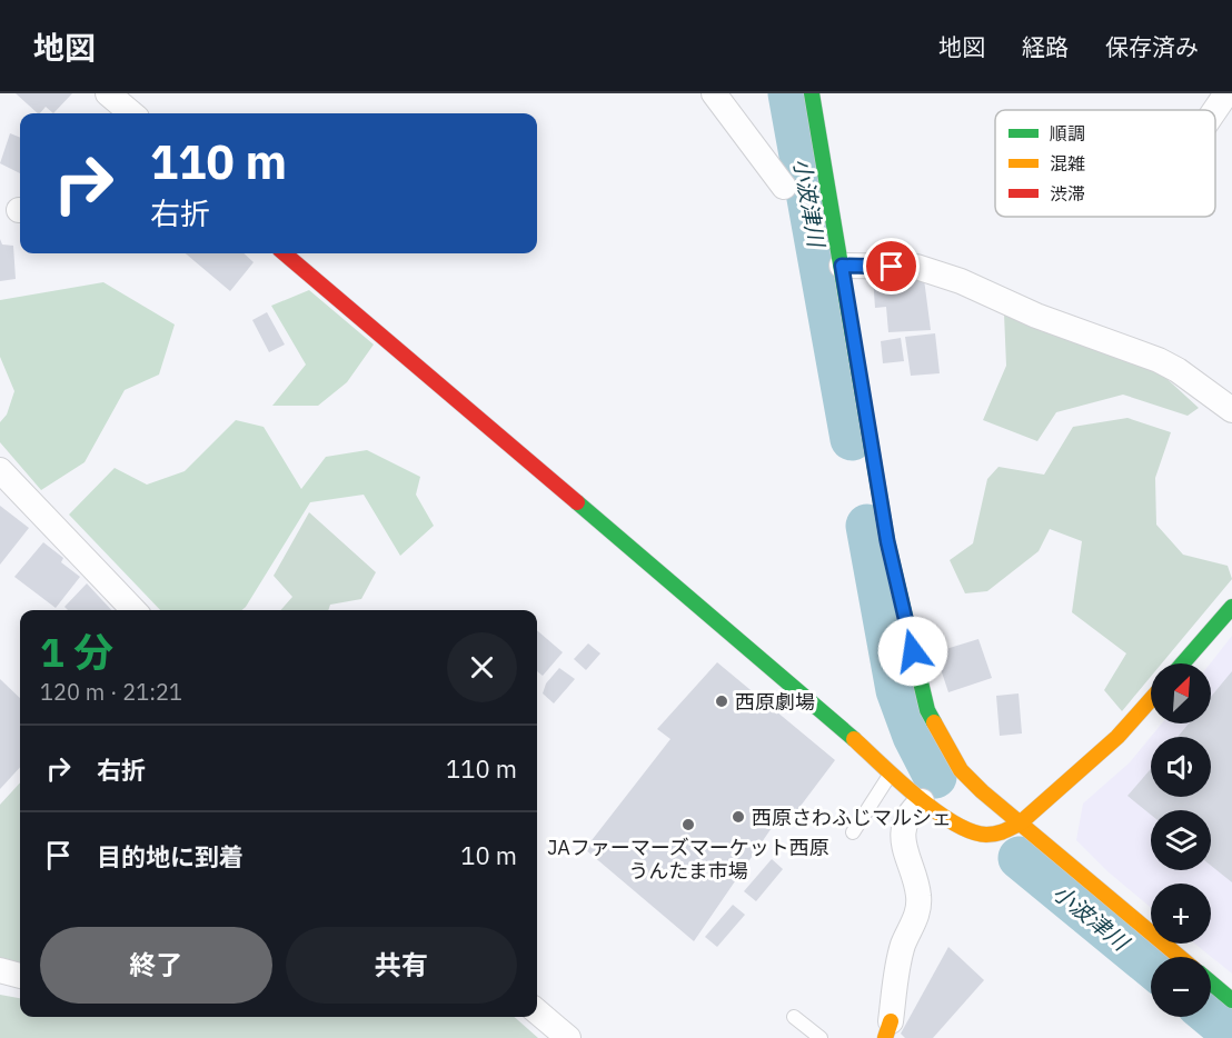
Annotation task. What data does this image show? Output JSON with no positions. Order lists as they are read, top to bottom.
{
  "water": ["小波津川"],
  "places": ["西原劇場", "西原さわふじマルシェ", "JAファーマーズマーケット西原 うんたま市場"],
  "legend": ["順調", "混雑", "渋滞"],
  "north": "top right",
  "page": {
    "header": "地図",
    "nav": ["地図", "経路", "保存済み"],
    "turn": ["110 m", "右折"],
    "heading": ["1 分", "120 m · 21:21"],
    "map_buttons": ["+", "−"],
    "list": [
      {
        "name": "右折",
        "value": "110 m"
      },
      {
        "name": "目的地に到着",
        "value": "10 m"
      }
    ],
    "buttons": ["終了", "共有"]
  }
}
